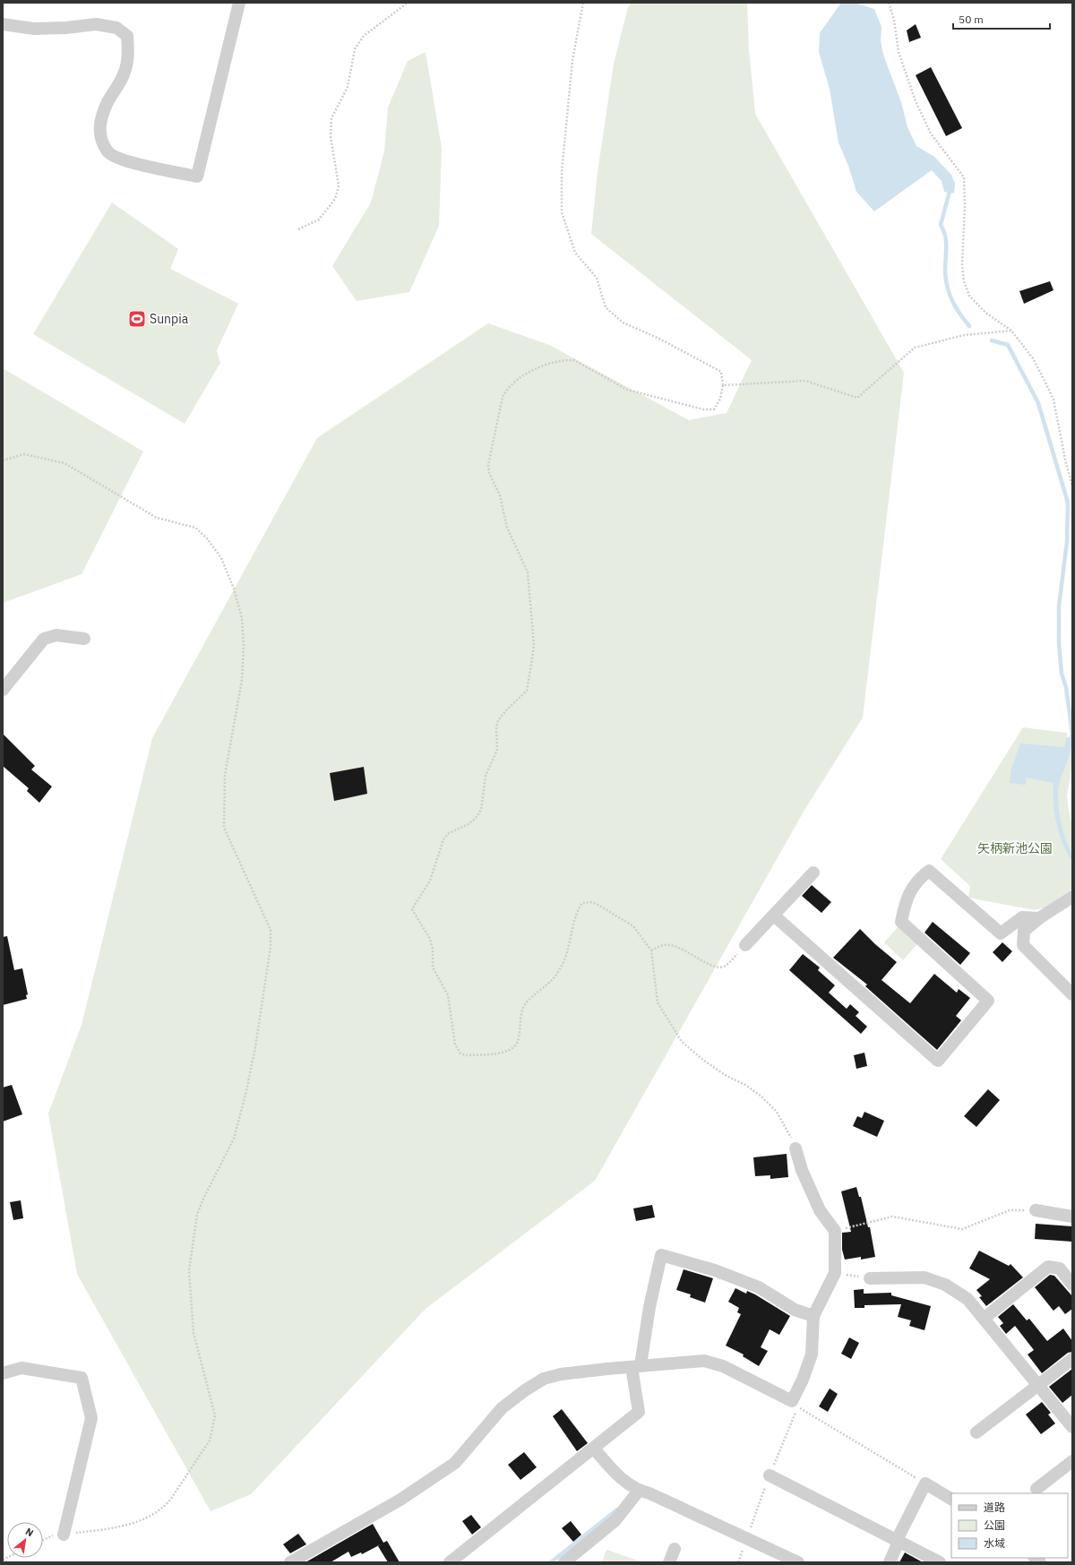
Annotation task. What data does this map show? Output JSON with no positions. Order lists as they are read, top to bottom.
{
  "parks": ["矢柄新池公園"],
  "places": {
    "sports": ["Sunpia"]
  },
  "legend": ["道路", "公園", "水域"],
  "scale_bar": "50 m",
  "north": "top right"
}
